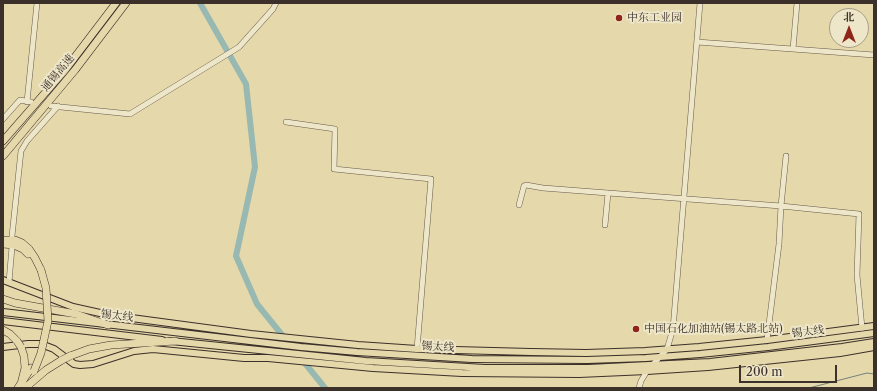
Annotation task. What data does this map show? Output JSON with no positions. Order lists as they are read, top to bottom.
{
  "streets": {
    "highway": ["通锡高速"],
    "main road": ["锡太线"]
  },
  "places": ["中东工业园", "中国石化加油站(锡太路北站)"],
  "scale_bar": "200 m",
  "north": "top"
}
